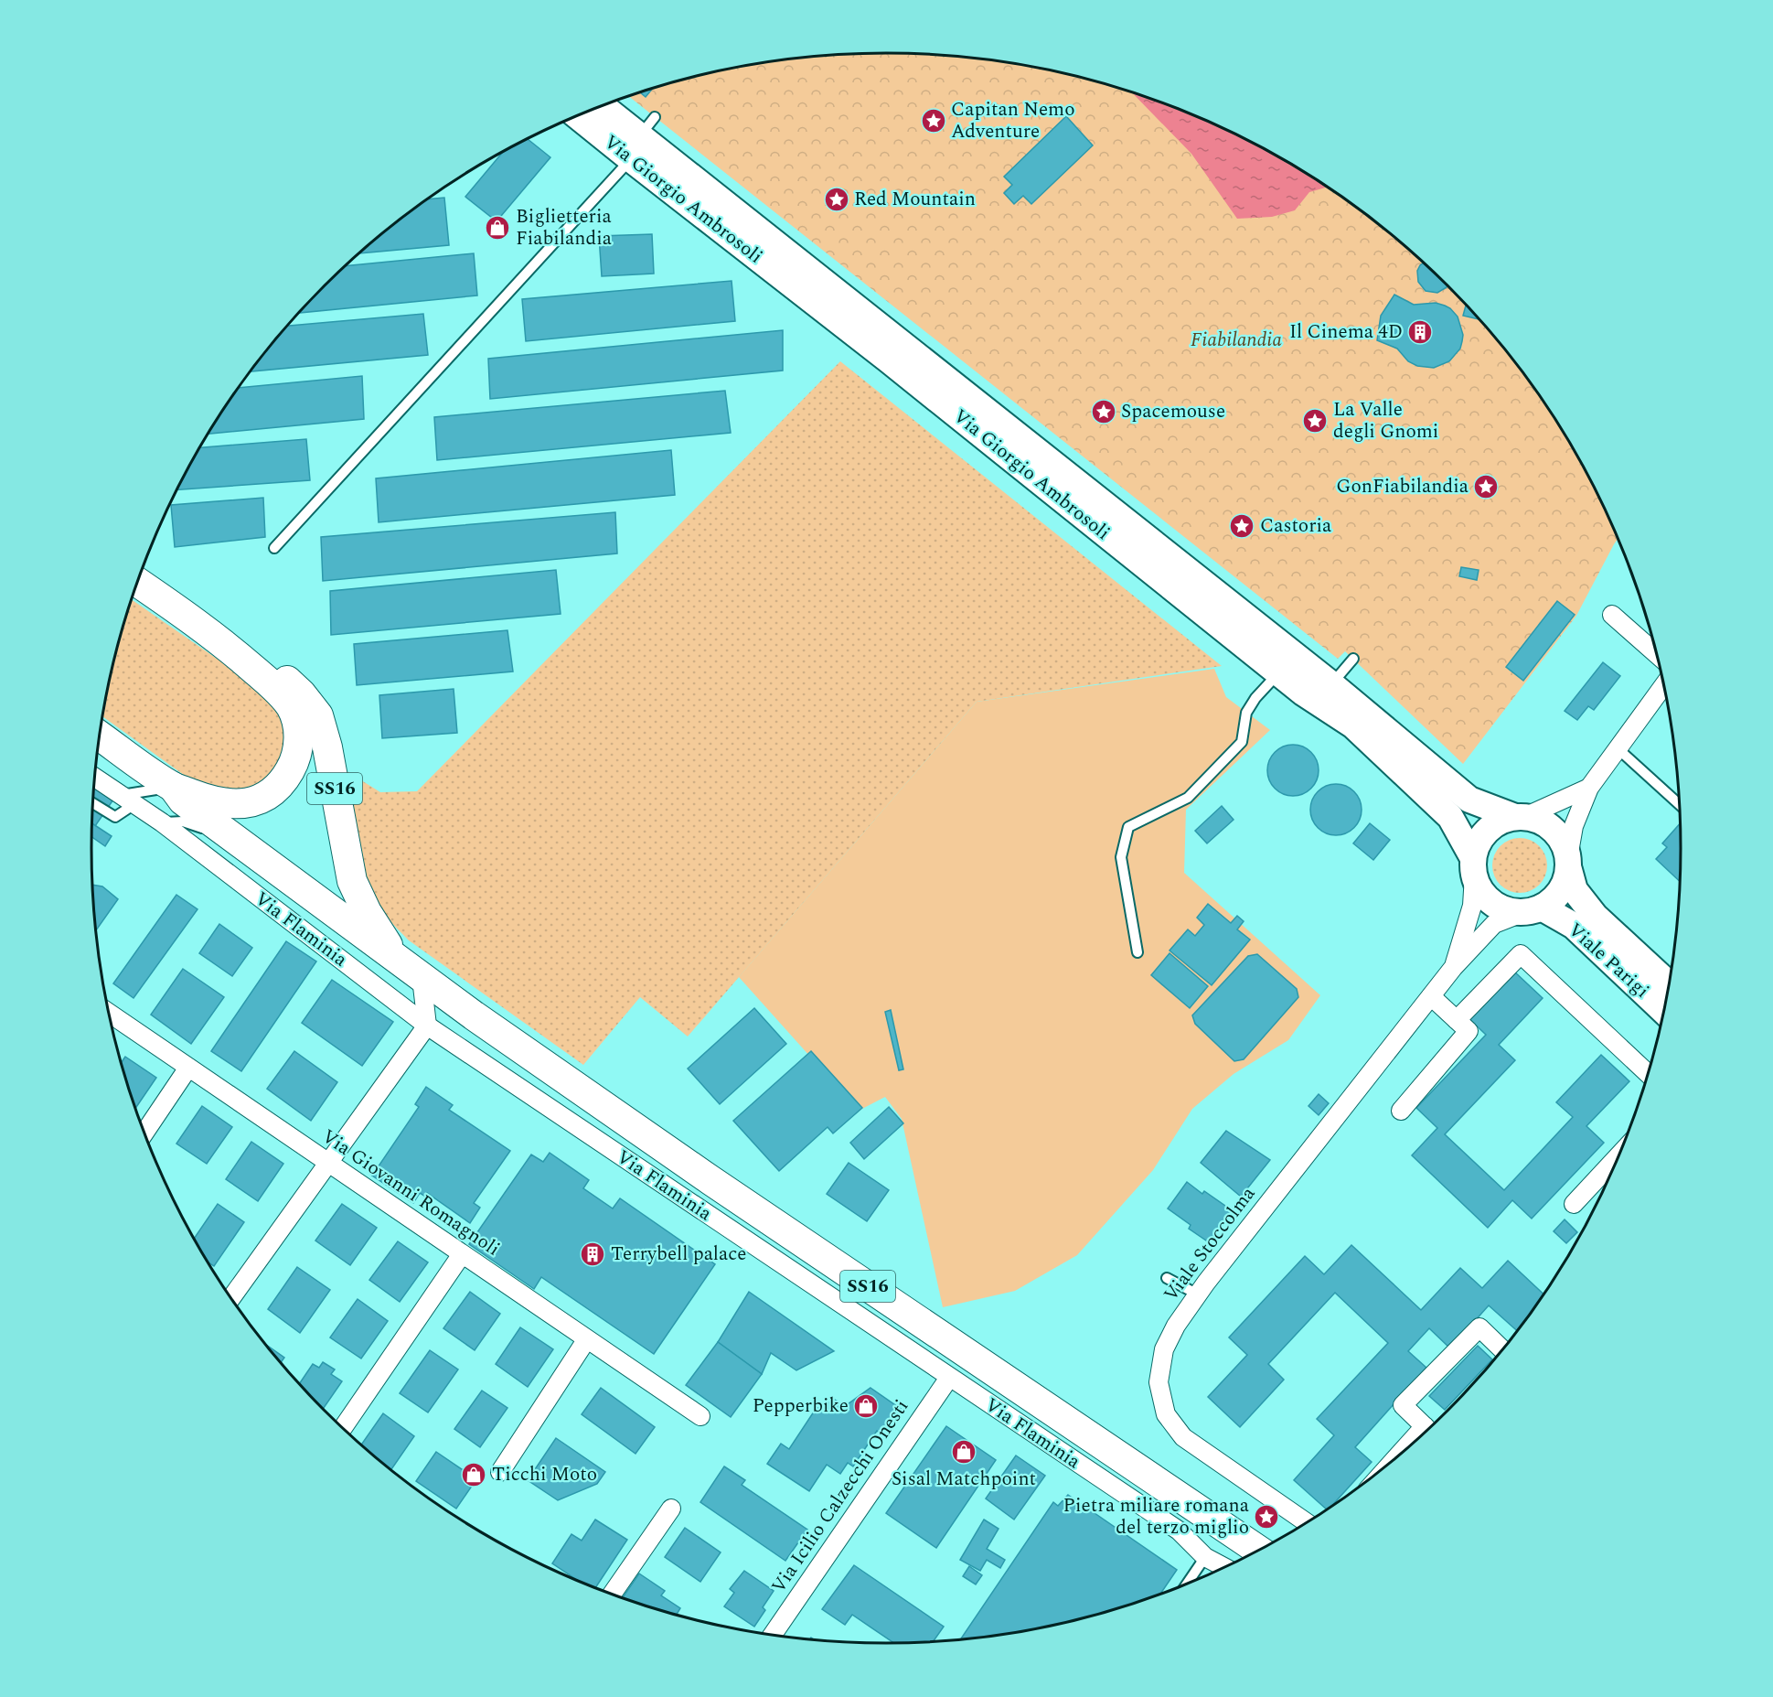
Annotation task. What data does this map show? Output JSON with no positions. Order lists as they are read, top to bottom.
{
  "streets": {
    "main road": [
      "Via Giorgio Ambrosoli",
      "SS16",
      "Via Flaminia",
      "Viale Parigi"
    ],
    "street": ["Via Giovanni Romagnoli", "Viale Stoccolma", "Via Icilio Calzecchi Onesti"]
  },
  "crossings": [
    ["Via Giorgio Ambrosoli", "Viale Parigi"],
    ["Via Giorgio Ambrosoli", "Viale Stoccolma"],
    ["Via Flaminia", "Via Icilio Calzecchi Onesti"],
    ["Viale Parigi", "Viale Stoccolma"]
  ],
  "parks": ["Fiabilandia"],
  "places": {
    "place": [
      "Capitan Nemo Adventure",
      "Red Mountain",
      "Spacemouse",
      "La Valle degli Gnomi",
      "GonFiabilandia",
      "Castoria",
      "Pietra miliare romana del terzo miglio"
    ],
    "shop": [
      "Biglietteria Fiabilandia",
      "Pepperbike",
      "Sisal Matchpoint",
      "Ticchi Moto"
    ],
    "building": ["Il Cinema 4D", "Terrybell palace"]
  }
}
